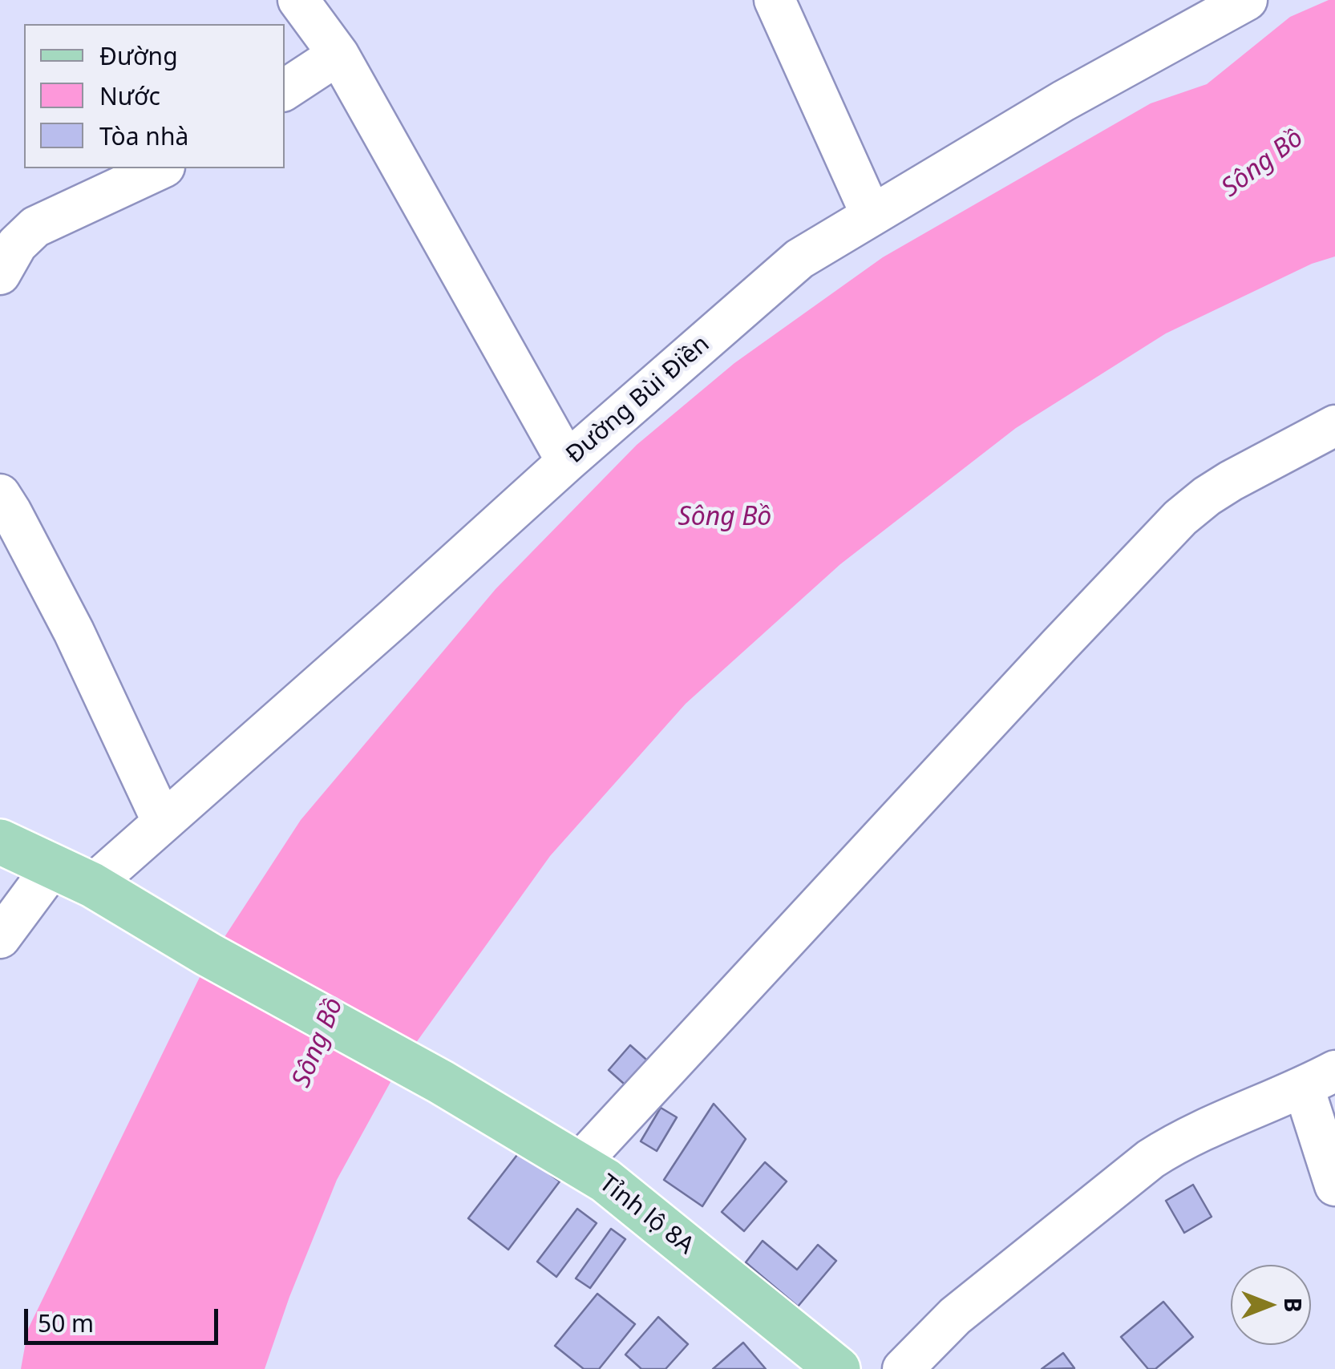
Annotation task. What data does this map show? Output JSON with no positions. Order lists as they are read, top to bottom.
{
  "streets": {
    "main road": ["Tỉnh lộ 8A"],
    "street": ["Đường Bùi Điền"]
  },
  "crossings": [
    ["Đường Bùi Điền", "Tỉnh lộ 8A"]
  ],
  "water": ["Sông Bồ"],
  "legend": ["Đường", "Nước", "Tòa nhà"],
  "scale_bar": "50 m",
  "north": "right"
}
